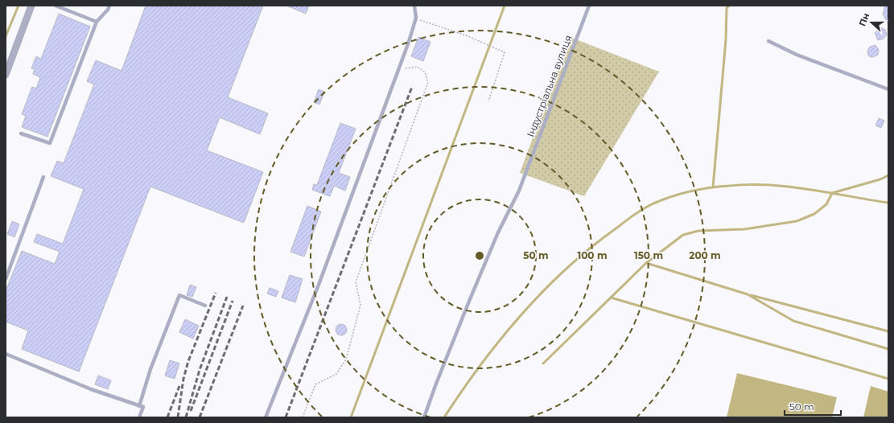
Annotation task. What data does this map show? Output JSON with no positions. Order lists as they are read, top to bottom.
{
  "streets": {
    "lane": ["Індустріальна вулиця"]
  },
  "scale_bar": "50 m",
  "north": "left",
  "rings": [
    "50 m",
    "100 m",
    "150 m",
    "200 m"
  ]
}
